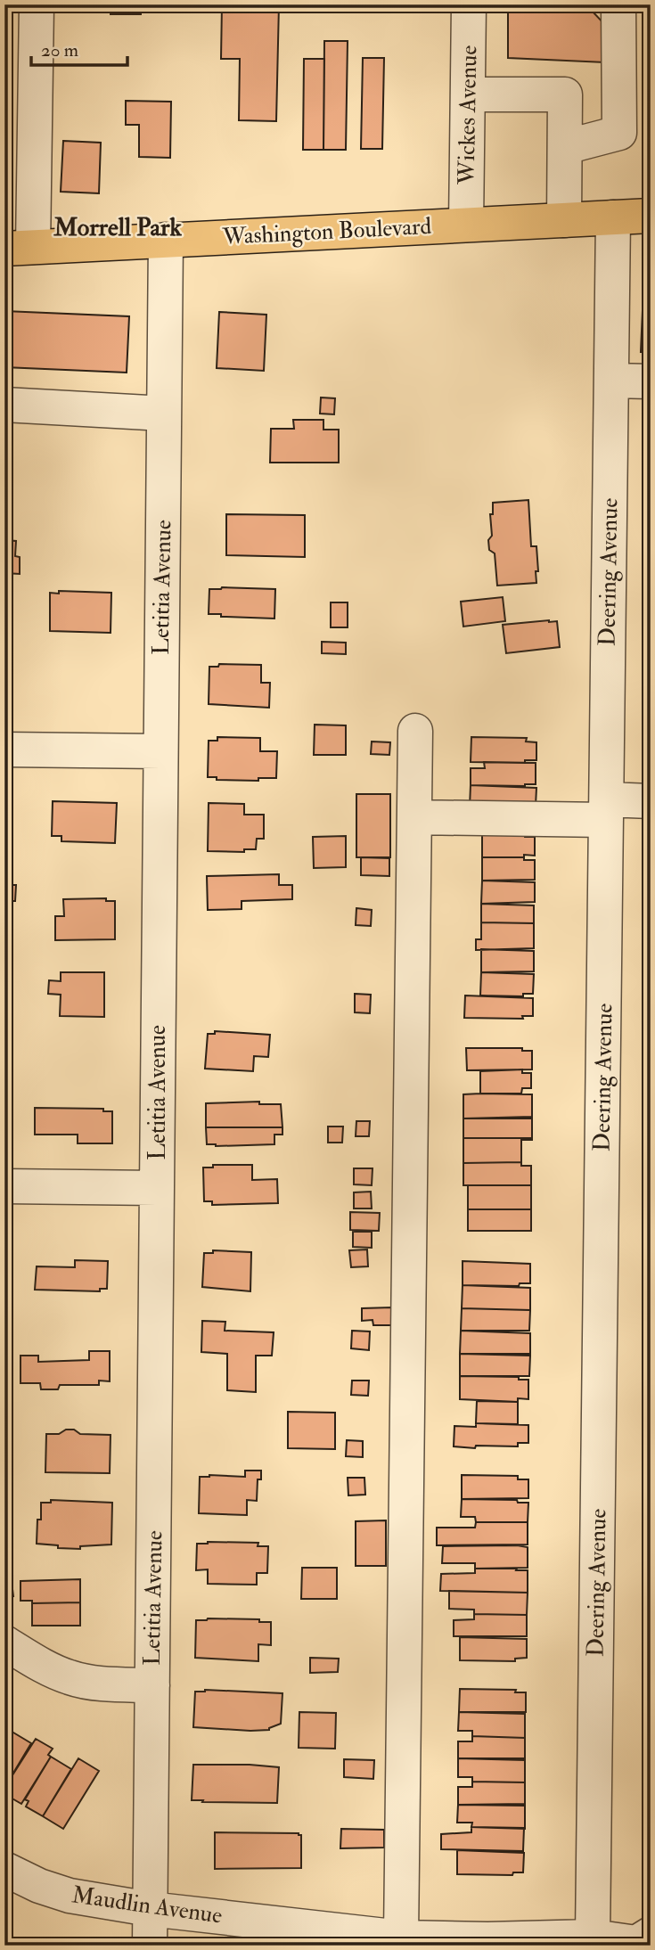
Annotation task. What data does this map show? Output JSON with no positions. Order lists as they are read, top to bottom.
{
  "streets": {
    "main road": ["Washington Boulevard"],
    "street": [
      "Wickes Avenue",
      "Deering Avenue",
      "Letitia Avenue",
      "Maudlin Avenue"
    ]
  },
  "crossings": [
    ["Wickes Avenue", "Washington Boulevard"],
    ["Washington Boulevard", "Deering Avenue"],
    ["Washington Boulevard", "Letitia Avenue"],
    ["Deering Avenue", "Maudlin Avenue"],
    ["Letitia Avenue", "Maudlin Avenue"]
  ],
  "districts": ["Morrell Park"],
  "scale_bar": "20 m"
}
